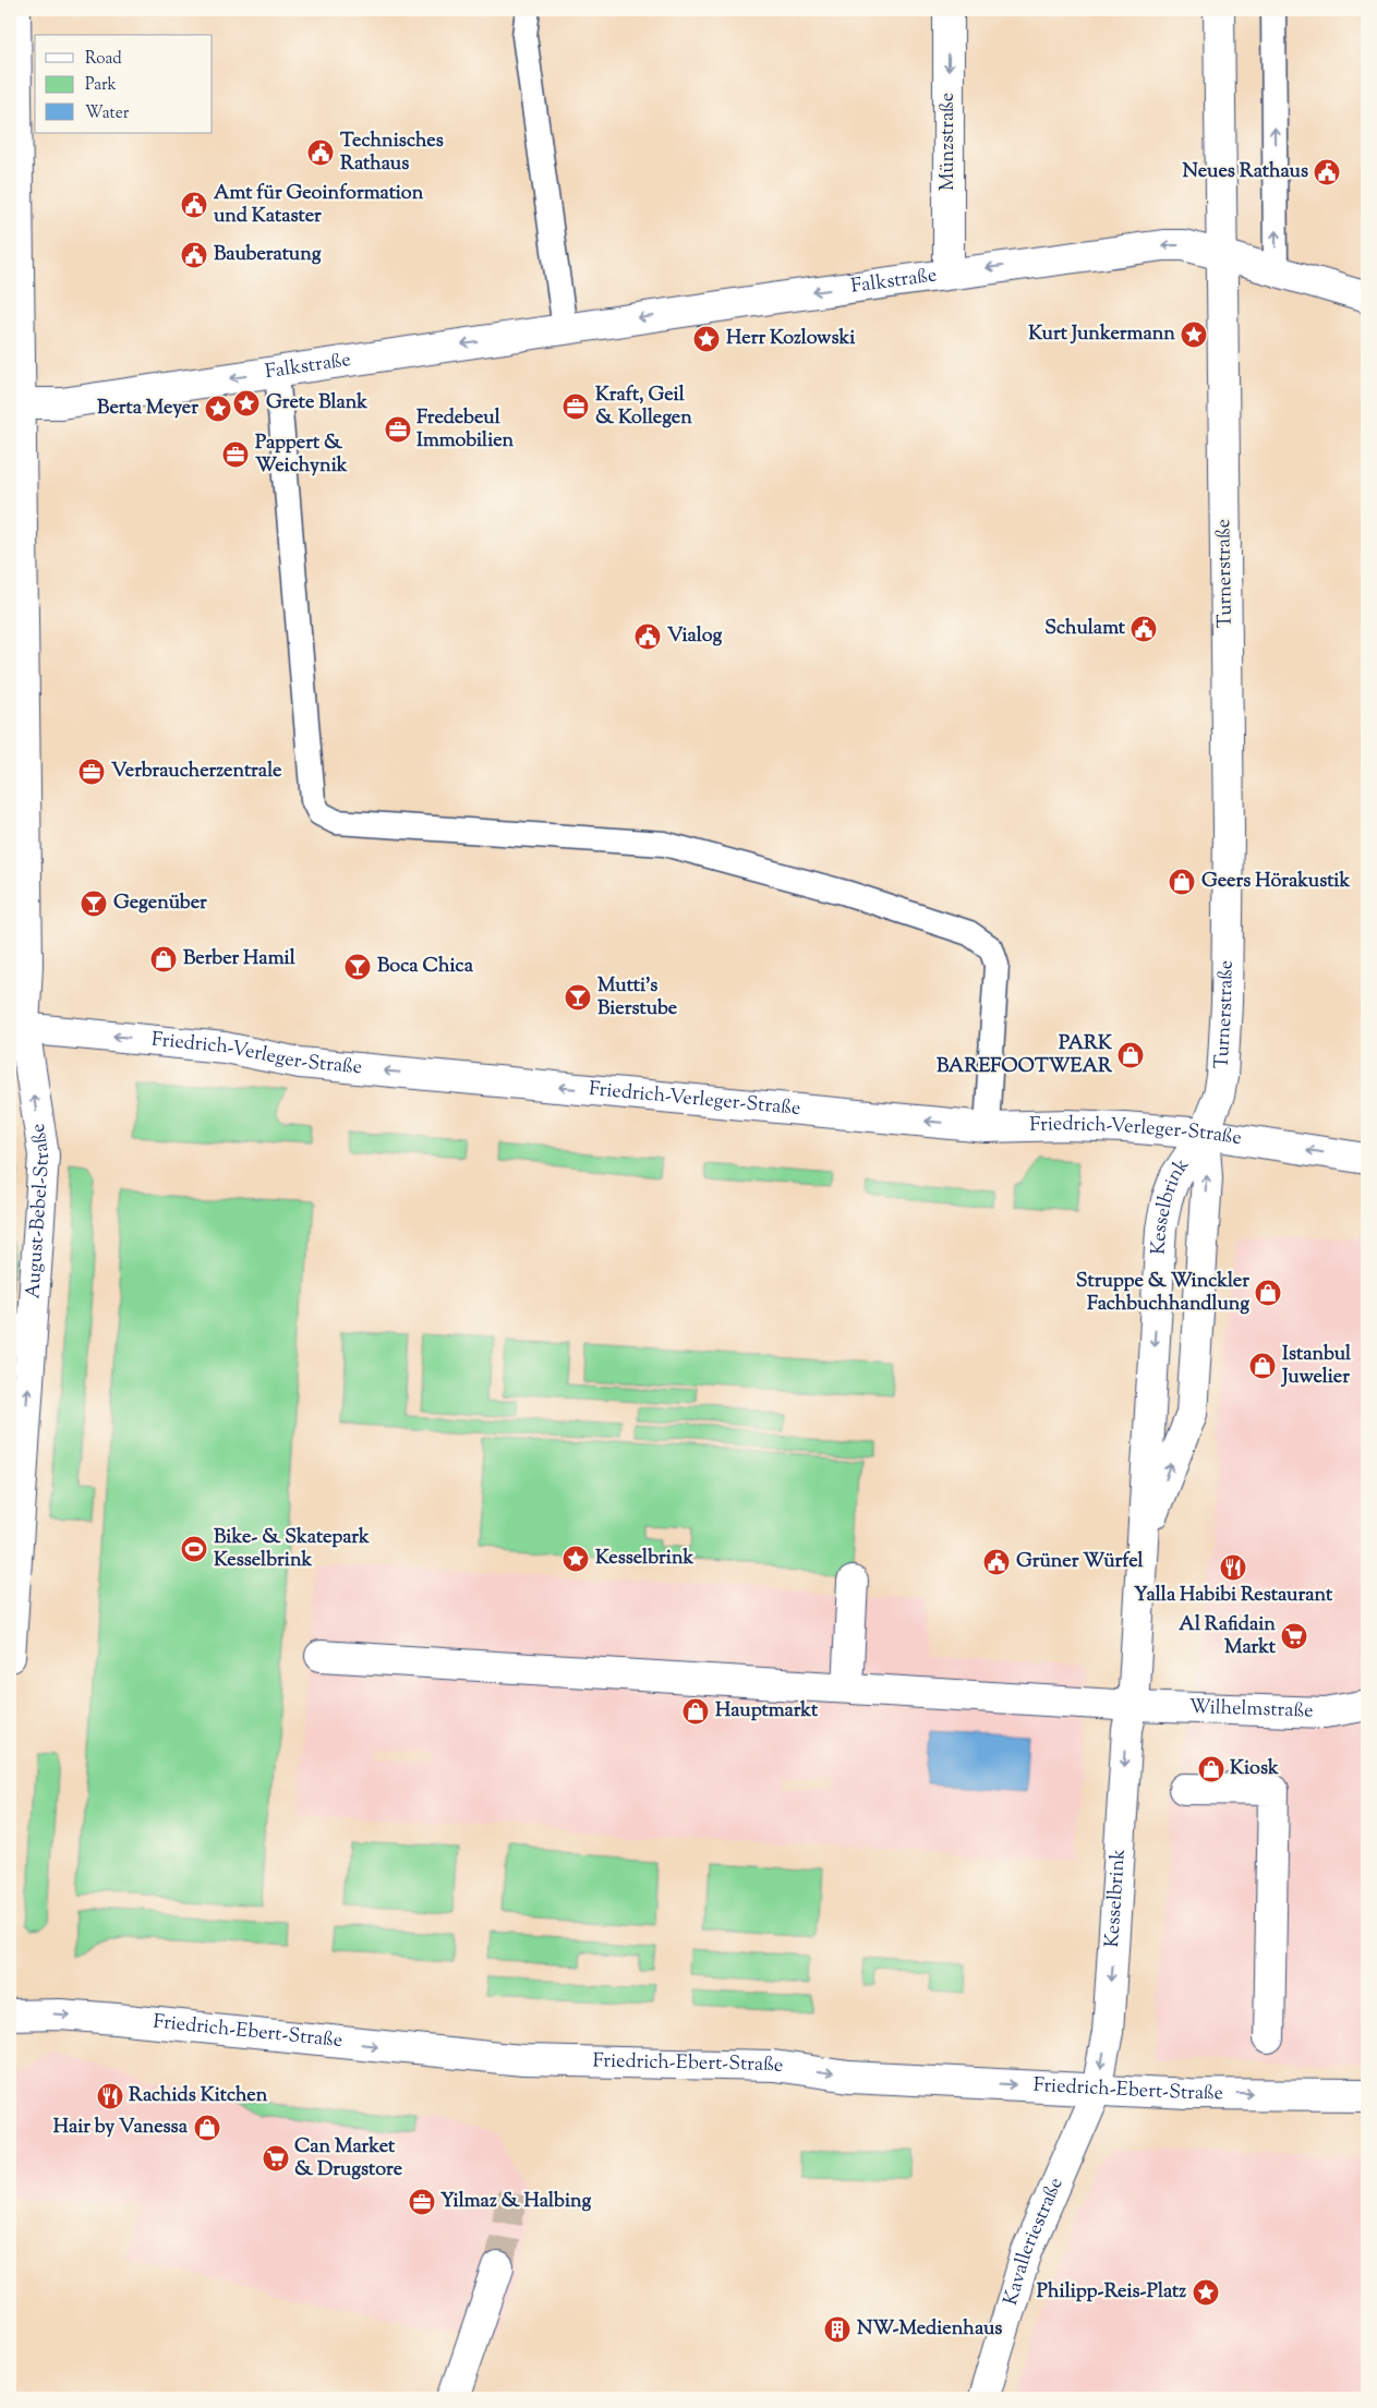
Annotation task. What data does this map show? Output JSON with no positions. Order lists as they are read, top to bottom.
{
  "streets": {
    "street": [
      "Münzstraße",
      "Falkstraße",
      "Turnerstraße",
      "Friedrich-Verleger-Straße",
      "Kesselbrink",
      "August-Bebel-Straße",
      "Wilhelmstraße",
      "Friedrich-Ebert-Straße",
      "Kavalleriestraße"
    ]
  },
  "crossings": [
    ["Münzstraße", "Falkstraße"],
    ["Falkstraße", "Turnerstraße"],
    ["Falkstraße", "August-Bebel-Straße"],
    ["Turnerstraße", "Friedrich-Verleger-Straße"],
    ["Turnerstraße", "Kesselbrink"],
    ["Friedrich-Verleger-Straße", "Kesselbrink"],
    ["Friedrich-Verleger-Straße", "August-Bebel-Straße"],
    ["Kesselbrink", "Wilhelmstraße"],
    ["Kesselbrink", "Friedrich-Ebert-Straße"],
    ["Kesselbrink", "Kavalleriestraße"],
    ["Friedrich-Ebert-Straße", "Kavalleriestraße"]
  ],
  "one_way": [
    "Münzstraße",
    "Falkstraße",
    "Friedrich-Verleger-Straße",
    "Friedrich-Ebert-Straße"
  ],
  "places": {
    "public building": [
      "Technisches Rathaus",
      "Neues Rathaus",
      "Amt für Geoinformation und Kataster",
      "Bauberatung",
      "Schulamt",
      "Vialog",
      "Grüner Würfel"
    ],
    "place": [
      "Kurt Junkermann",
      "Herr Kozlowski",
      "Grete Blank",
      "Berta Meyer",
      "Kesselbrink",
      "Philipp-Reis-Platz"
    ],
    "office": [
      "Kraft, Geil & Kollegen",
      "Fredebeul Immobilien",
      "Pappert & Weichynik",
      "Verbraucherzentrale",
      "Yilmaz & Halbing"
    ],
    "shop": [
      "Geers Hörakustik",
      "Berber Hamil",
      "PARK BAREFOOTWEAR",
      "Struppe & Winckler Fachbuchhandlung",
      "Istanbul Juwelier",
      "Hauptmarkt",
      "Kiosk",
      "Hair by Vanessa"
    ],
    "bar": ["Gegenüber", "Boca Chica", "Mutti's Bierstube"],
    "sports": ["Bike- & Skatepark Kesselbrink"],
    "restaurant": ["Yalla Habibi Restaurant", "Rachids Kitchen"],
    "supermarket": ["Al Rafidain Markt", "Can Market & Drugstore"],
    "building": ["NW-Medienhaus"]
  },
  "legend": ["Road", "Park", "Water"]
}
